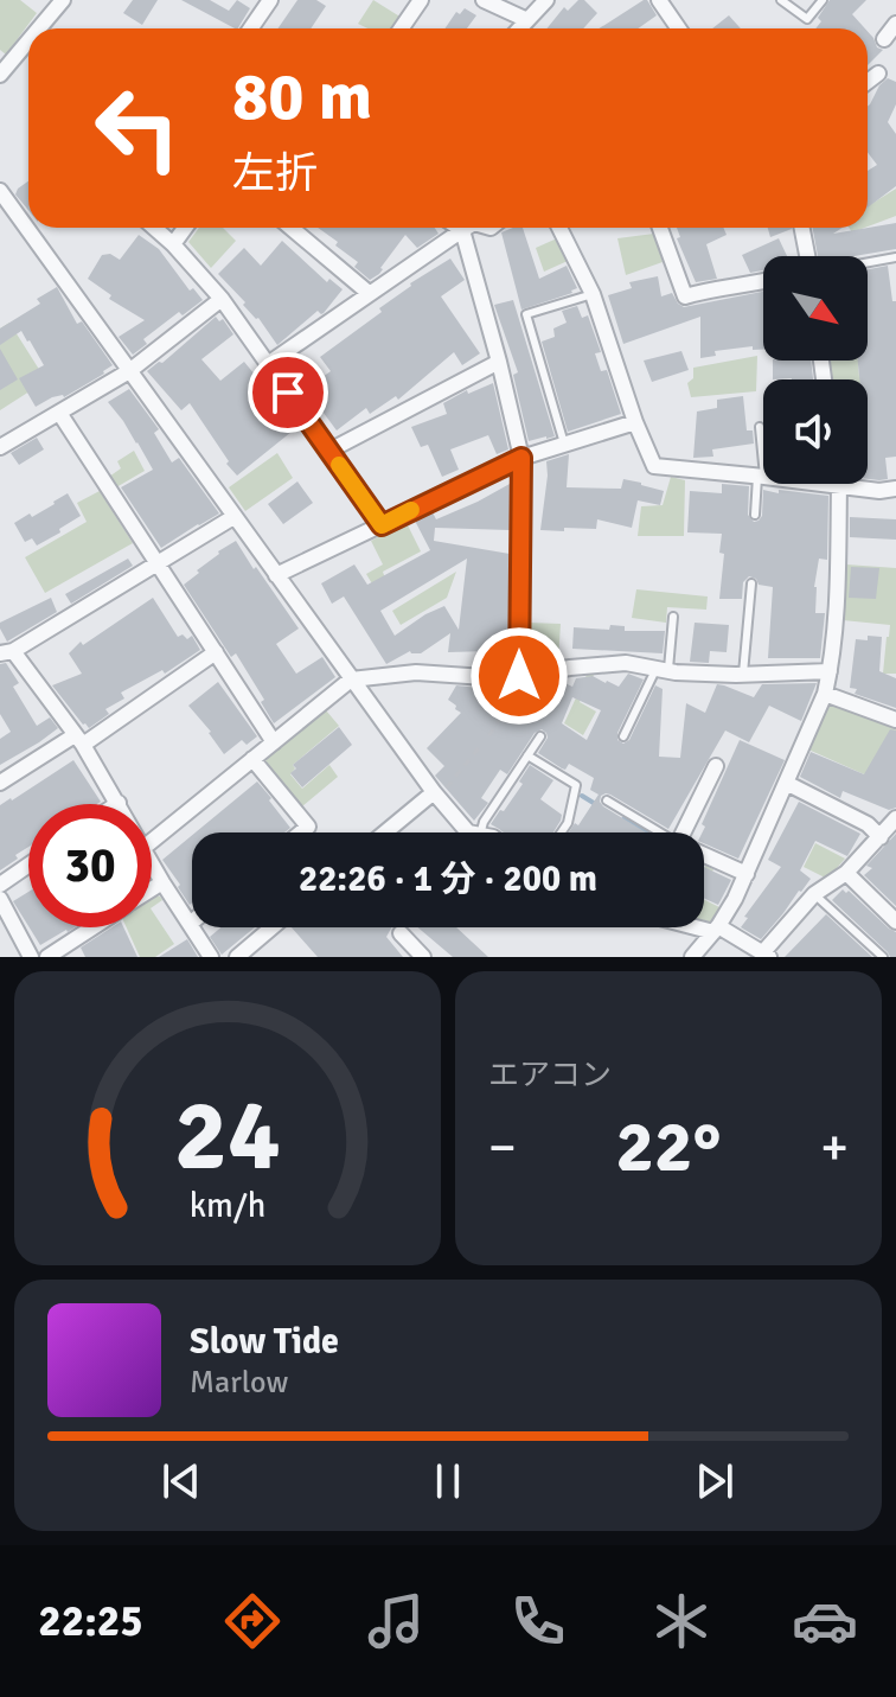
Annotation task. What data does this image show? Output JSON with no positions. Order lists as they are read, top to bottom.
{
  "north": "bottom right",
  "page": {
    "turn": ["80 m", "左折"],
    "limit": "30",
    "trip": "22:26 · 1 分 · 200 m",
    "tile": "エアコン",
    "heat": ["−", "22°", "+"],
    "song": ["Slow Tide", "Marlow"],
    "tabs": "22:25",
    "gauge": ["24", "km/h"]
  }
}
